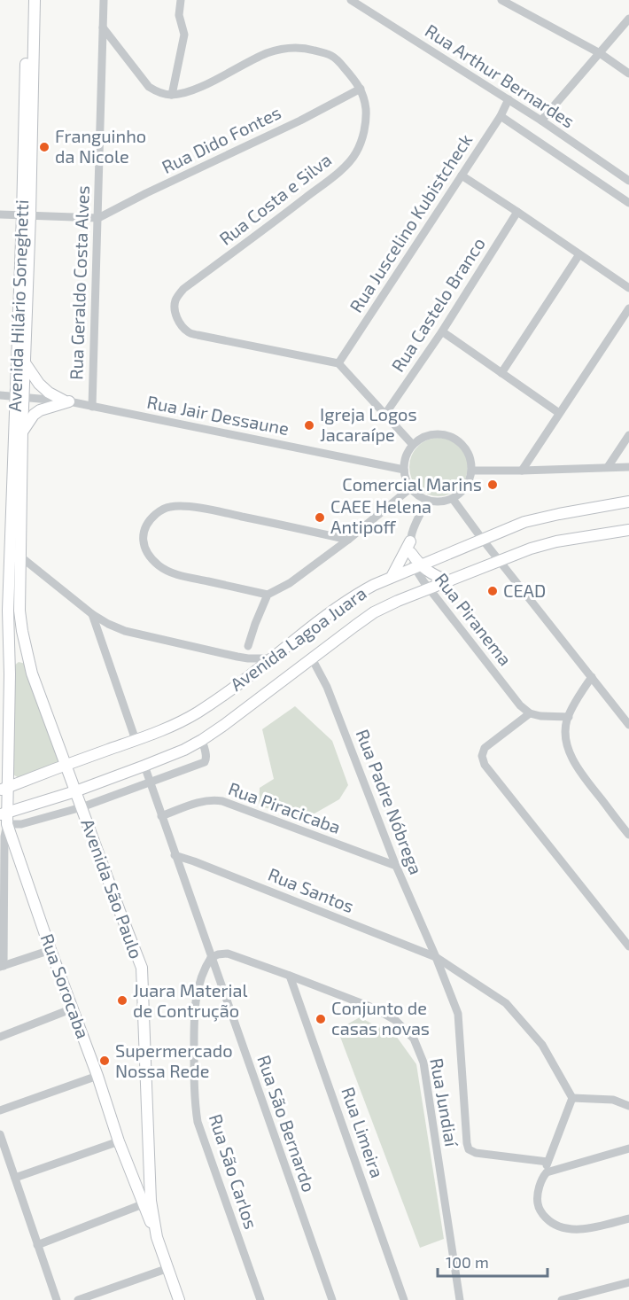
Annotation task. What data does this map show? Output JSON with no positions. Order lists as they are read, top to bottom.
{
  "streets": {
    "street": [
      "Rua Arthur Bernardes",
      "Rua Dido Fontes",
      "Rua Costa e Silva",
      "Rua Juscelino Kubistcheck",
      "Rua Geraldo Costa Alves",
      "Rua Castelo Branco",
      "Avenida Hilário Soneghetti",
      "Rua Jair Dessaune",
      "Rua Piranema",
      "Avenida Lagoa Juara",
      "Rua Padre Nóbrega",
      "Rua Piracicaba",
      "Avenida São Paulo",
      "Rua Santos",
      "Rua Sorocaba",
      "Rua Jundiaí",
      "Rua São Bernardo",
      "Rua Limeira",
      "Rua São Carlos"
    ]
  },
  "crossings": [
    ["Rua Arthur Bernardes", "Rua Juscelino Kubistcheck"],
    ["Rua Dido Fontes", "Rua Costa e Silva"],
    ["Rua Dido Fontes", "Rua Geraldo Costa Alves"],
    ["Rua Dido Fontes", "Avenida Hilário Soneghetti"],
    ["Rua Costa e Silva", "Rua Juscelino Kubistcheck"],
    ["Rua Geraldo Costa Alves", "Rua Jair Dessaune"],
    ["Avenida Hilário Soneghetti", "Rua Jair Dessaune"],
    ["Avenida Hilário Soneghetti", "Avenida São Paulo"],
    ["Avenida Hilário Soneghetti", "Rua Sorocaba"],
    ["Rua Piranema", "Avenida Lagoa Juara"],
    ["Avenida Lagoa Juara", "Rua Padre Nóbrega"],
    ["Avenida Lagoa Juara", "Avenida São Paulo"],
    ["Avenida Lagoa Juara", "Rua Sorocaba"],
    ["Avenida Lagoa Juara", "Rua São Bernardo"],
    ["Rua Padre Nóbrega", "Rua Piracicaba"],
    ["Rua Padre Nóbrega", "Rua Santos"],
    ["Rua Piracicaba", "Rua São Bernardo"],
    ["Avenida São Paulo", "Rua Sorocaba"],
    ["Rua Santos", "Rua São Bernardo"],
    ["Rua Jundiaí", "Rua São Bernardo"],
    ["Rua Jundiaí", "Rua Limeira"],
    ["Rua Jundiaí", "Rua São Carlos"],
    ["Rua São Bernardo", "Rua São Carlos"]
  ],
  "places": [
    "Franguinho da Nicole",
    "Igreja Logos Jacaraípe",
    "Comercial Marins",
    "CAEE Helena Antipoff",
    "CEAD",
    "Juara Material de Contrução",
    "Conjunto de casas novas",
    "Supermercado Nossa Rede"
  ],
  "scale_bar": "100 m"
}
